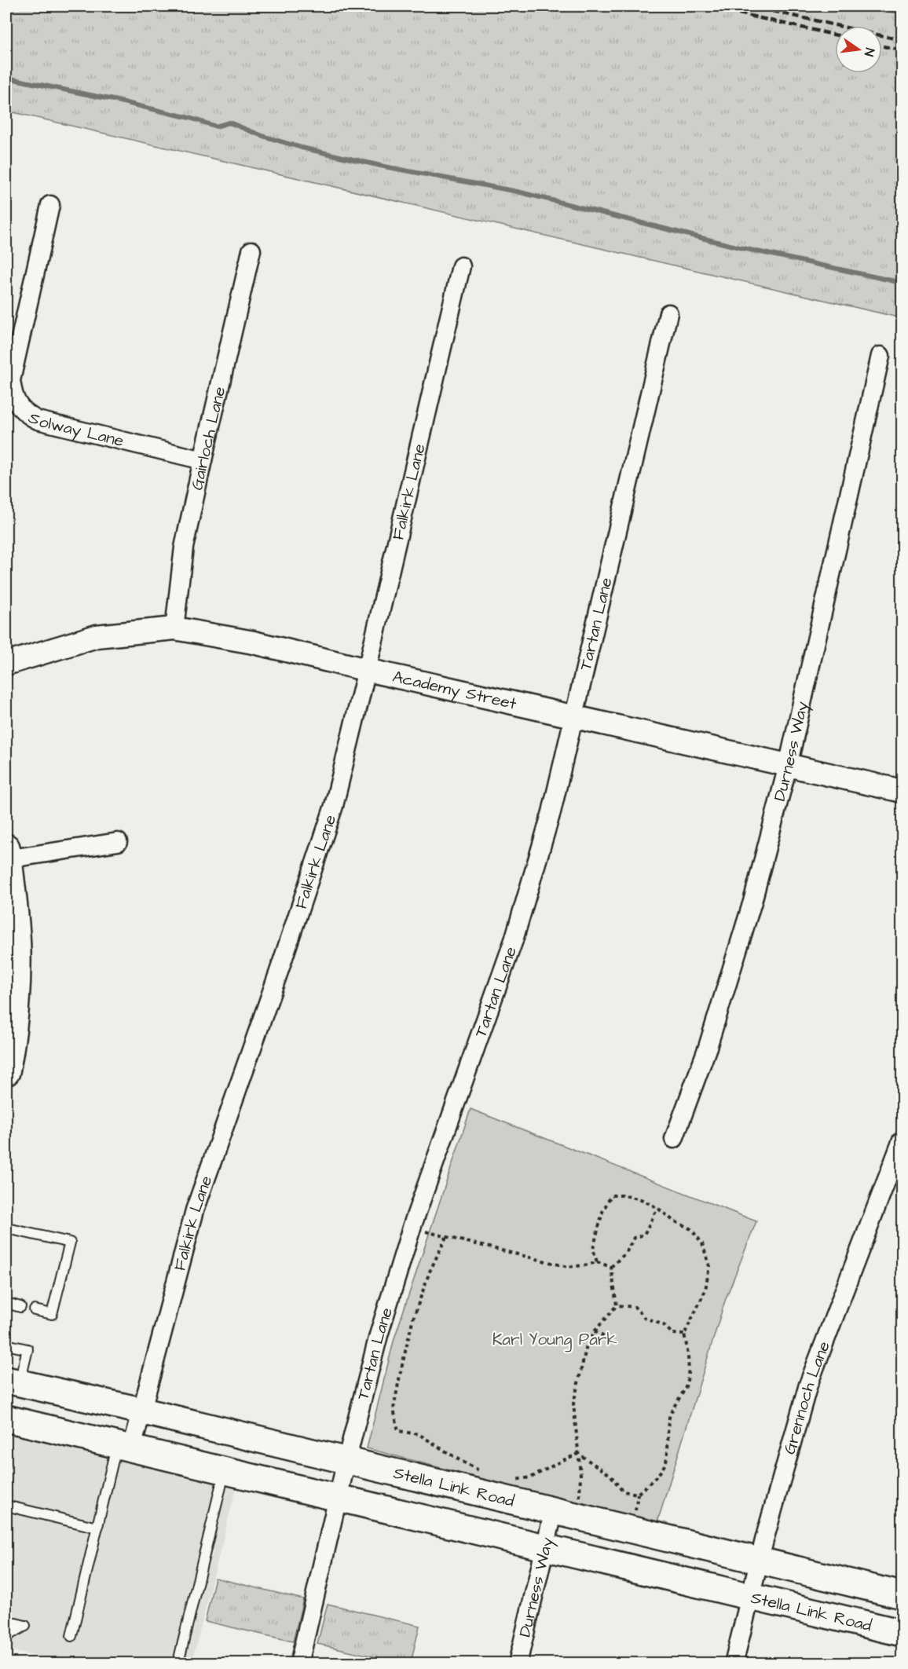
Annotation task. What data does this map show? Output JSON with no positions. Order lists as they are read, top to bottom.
{
  "streets": {
    "main road": ["Stella Link Road"],
    "street": [
      "Solway Lane",
      "Gairloch Lane",
      "Falkirk Lane",
      "Tartan Lane",
      "Academy Street",
      "Durness Way",
      "Grennoch Lane"
    ]
  },
  "crossings": [
    ["Solway Lane", "Gairloch Lane"],
    ["Gairloch Lane", "Academy Street"],
    ["Falkirk Lane", "Academy Street"],
    ["Falkirk Lane", "Stella Link Road"],
    ["Tartan Lane", "Academy Street"],
    ["Tartan Lane", "Stella Link Road"],
    ["Academy Street", "Durness Way"],
    ["Durness Way", "Stella Link Road"],
    ["Grennoch Lane", "Stella Link Road"]
  ],
  "parks": ["Karl Young Park"],
  "north": "right"
}
